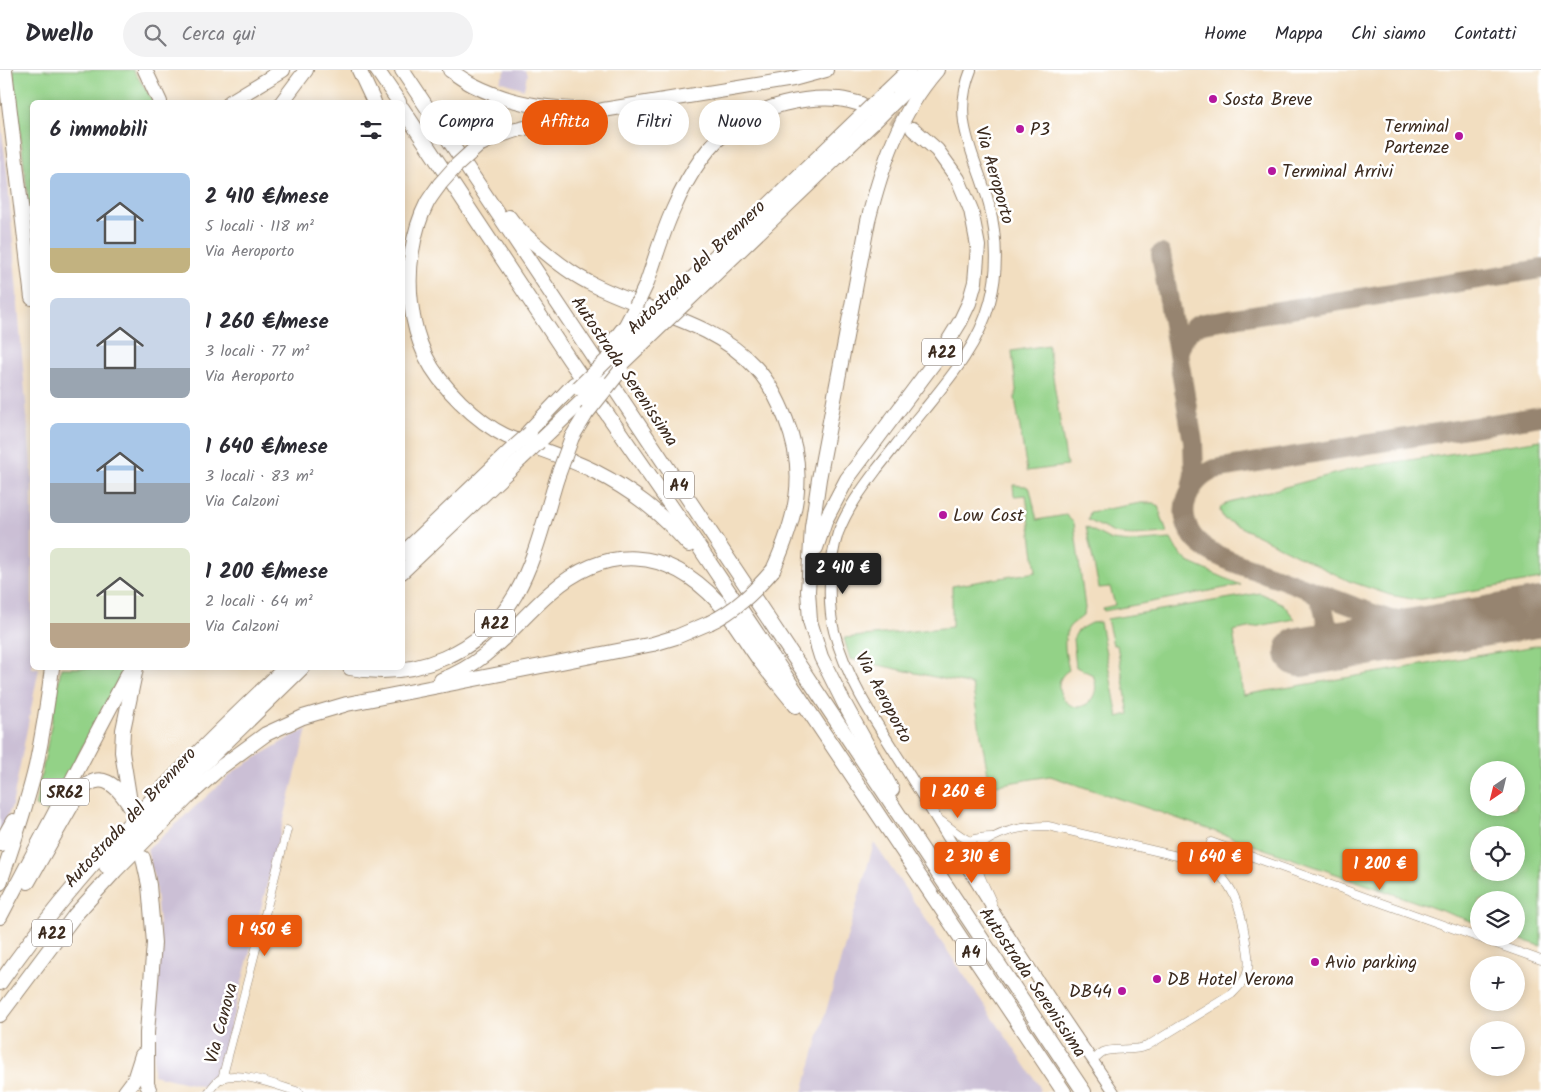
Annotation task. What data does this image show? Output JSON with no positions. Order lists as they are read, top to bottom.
{
  "streets": {
    "highway": [
      "Autostrada del Brennero",
      "A22",
      "Autostrada Serenissima",
      "A4",
      "SR62"
    ],
    "street": ["Via Aeroporto", "Via Canova"]
  },
  "crossings": [
    ["Autostrada del Brennero", "A22"],
    ["A22", "A4"],
    ["Autostrada Serenissima", "A4"]
  ],
  "places": [
    "Sosta Breve",
    "P3",
    "Terminal Partenze",
    "Terminal Arrivi",
    "Low Cost",
    "Avio parking",
    "DB Hotel Verona",
    "DB44"
  ],
  "north": "bottom left",
  "page": {
    "header": "Dwello",
    "search": "Cerca qui",
    "nav": [
      "Home",
      "Mappa",
      "Chi siamo",
      "Contatti"
    ],
    "chip": [
      "Compra",
      "Affitta",
      "Filtri",
      "Nuovo"
    ],
    "heading": "6 immobili",
    "list": [
      {
        "name": "2 410 €/mese",
        "note": "5 locali · 118 m² · Via Aeroporto"
      },
      {
        "name": "1 260 €/mese",
        "note": "3 locali · 77 m² · Via Aeroporto"
      },
      {
        "name": "1 640 €/mese",
        "note": "3 locali · 83 m² · Via Calzoni"
      },
      {
        "name": "1 200 €/mese",
        "note": "2 locali · 64 m² · Via Calzoni"
      }
    ],
    "price": [
      "2 410 €",
      "1 260 €",
      "2 310 €",
      "1 640 €",
      "1 200 €",
      "1 450 €"
    ],
    "map_buttons": ["+", "−"]
  }
}
